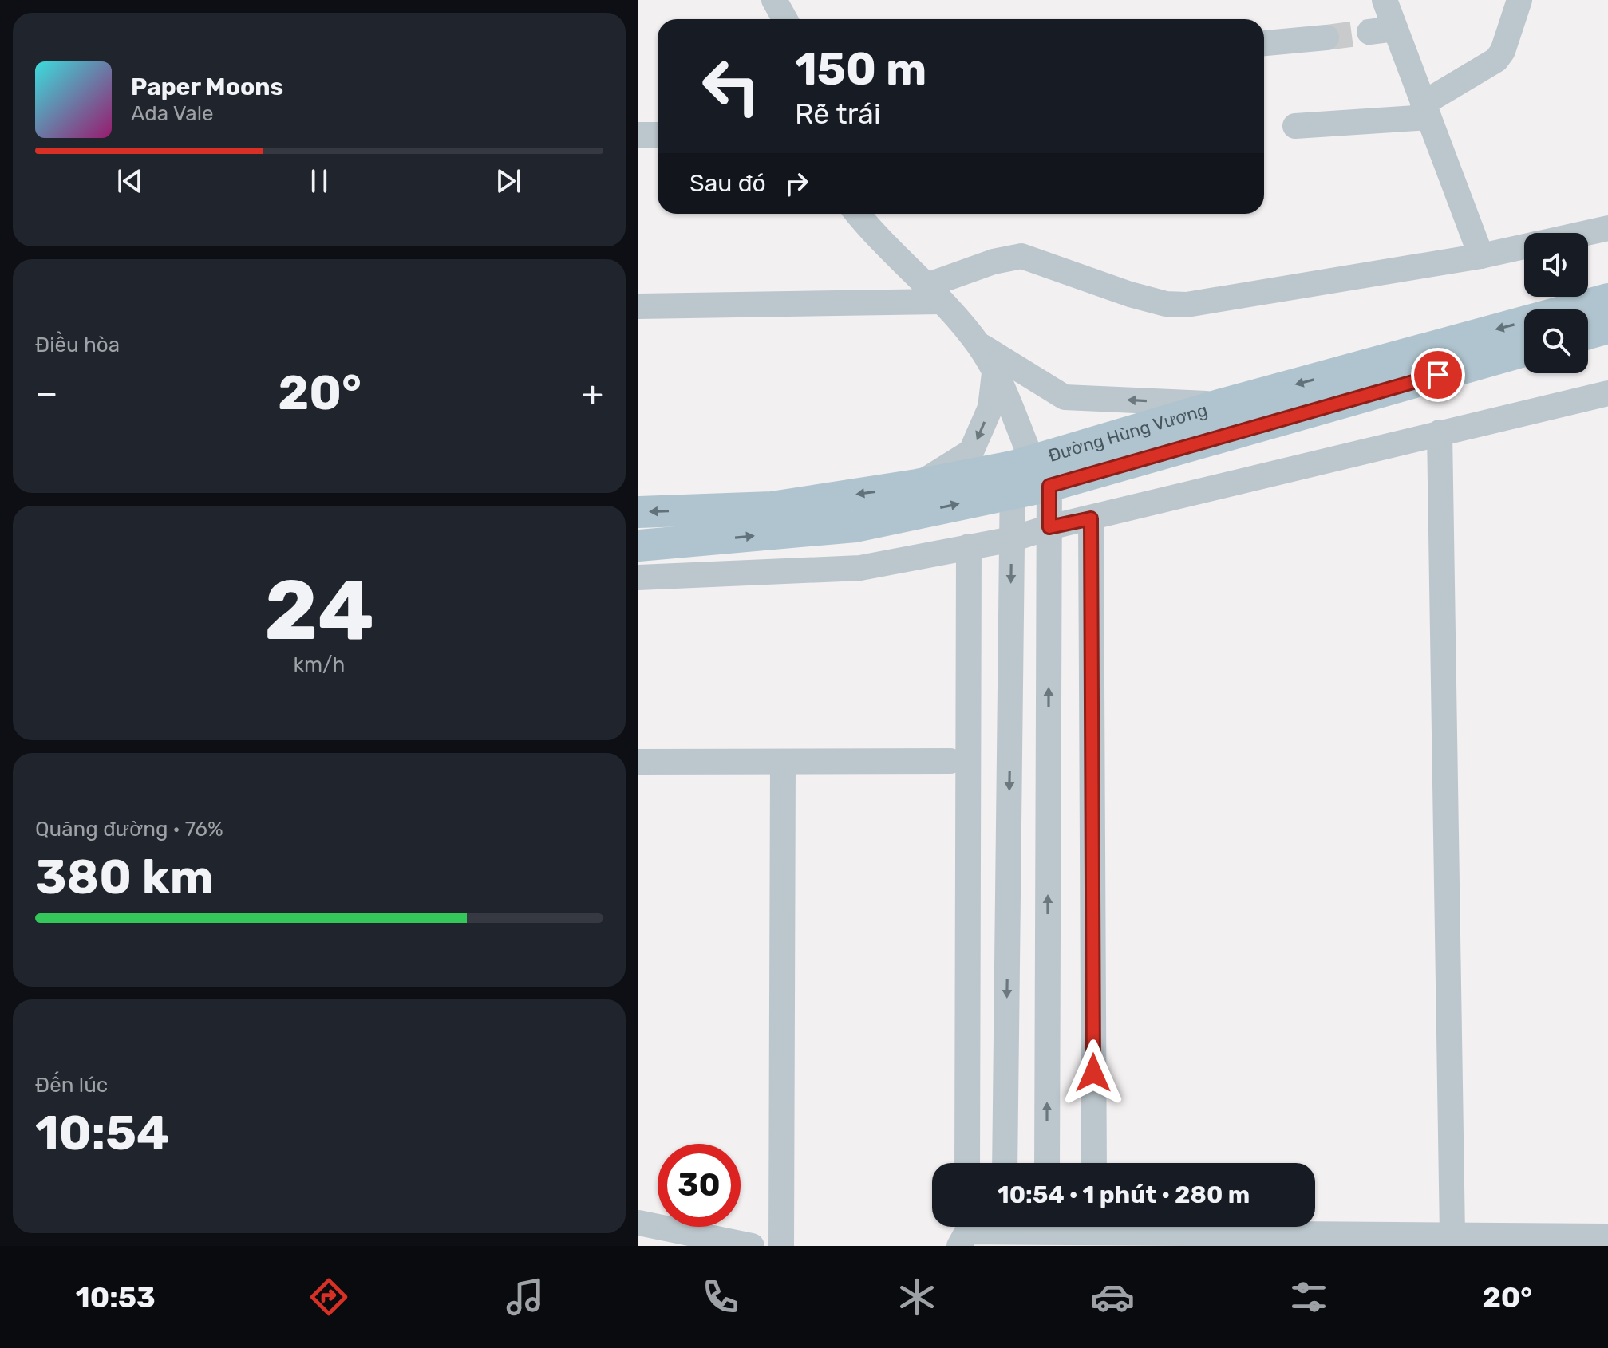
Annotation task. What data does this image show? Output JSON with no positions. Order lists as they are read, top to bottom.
{
  "streets": {
    "main road": ["Đường Hùng Vương"]
  },
  "page": {
    "turn": ["150 m", "Rẽ trái"],
    "song": ["Paper Moons", "Ada Vale"],
    "then": "Sau đó",
    "tile": [
      "Điều hòa",
      ["24", "km/h"],
      ["Quãng đường · 76%", "380 km"],
      ["Đến lúc", "10:54"]
    ],
    "heat": ["−", "20°", "+"],
    "limit": "30",
    "trip": "10:54 · 1 phút · 280 m",
    "tabs": ["10:53", "20°"]
  }
}
